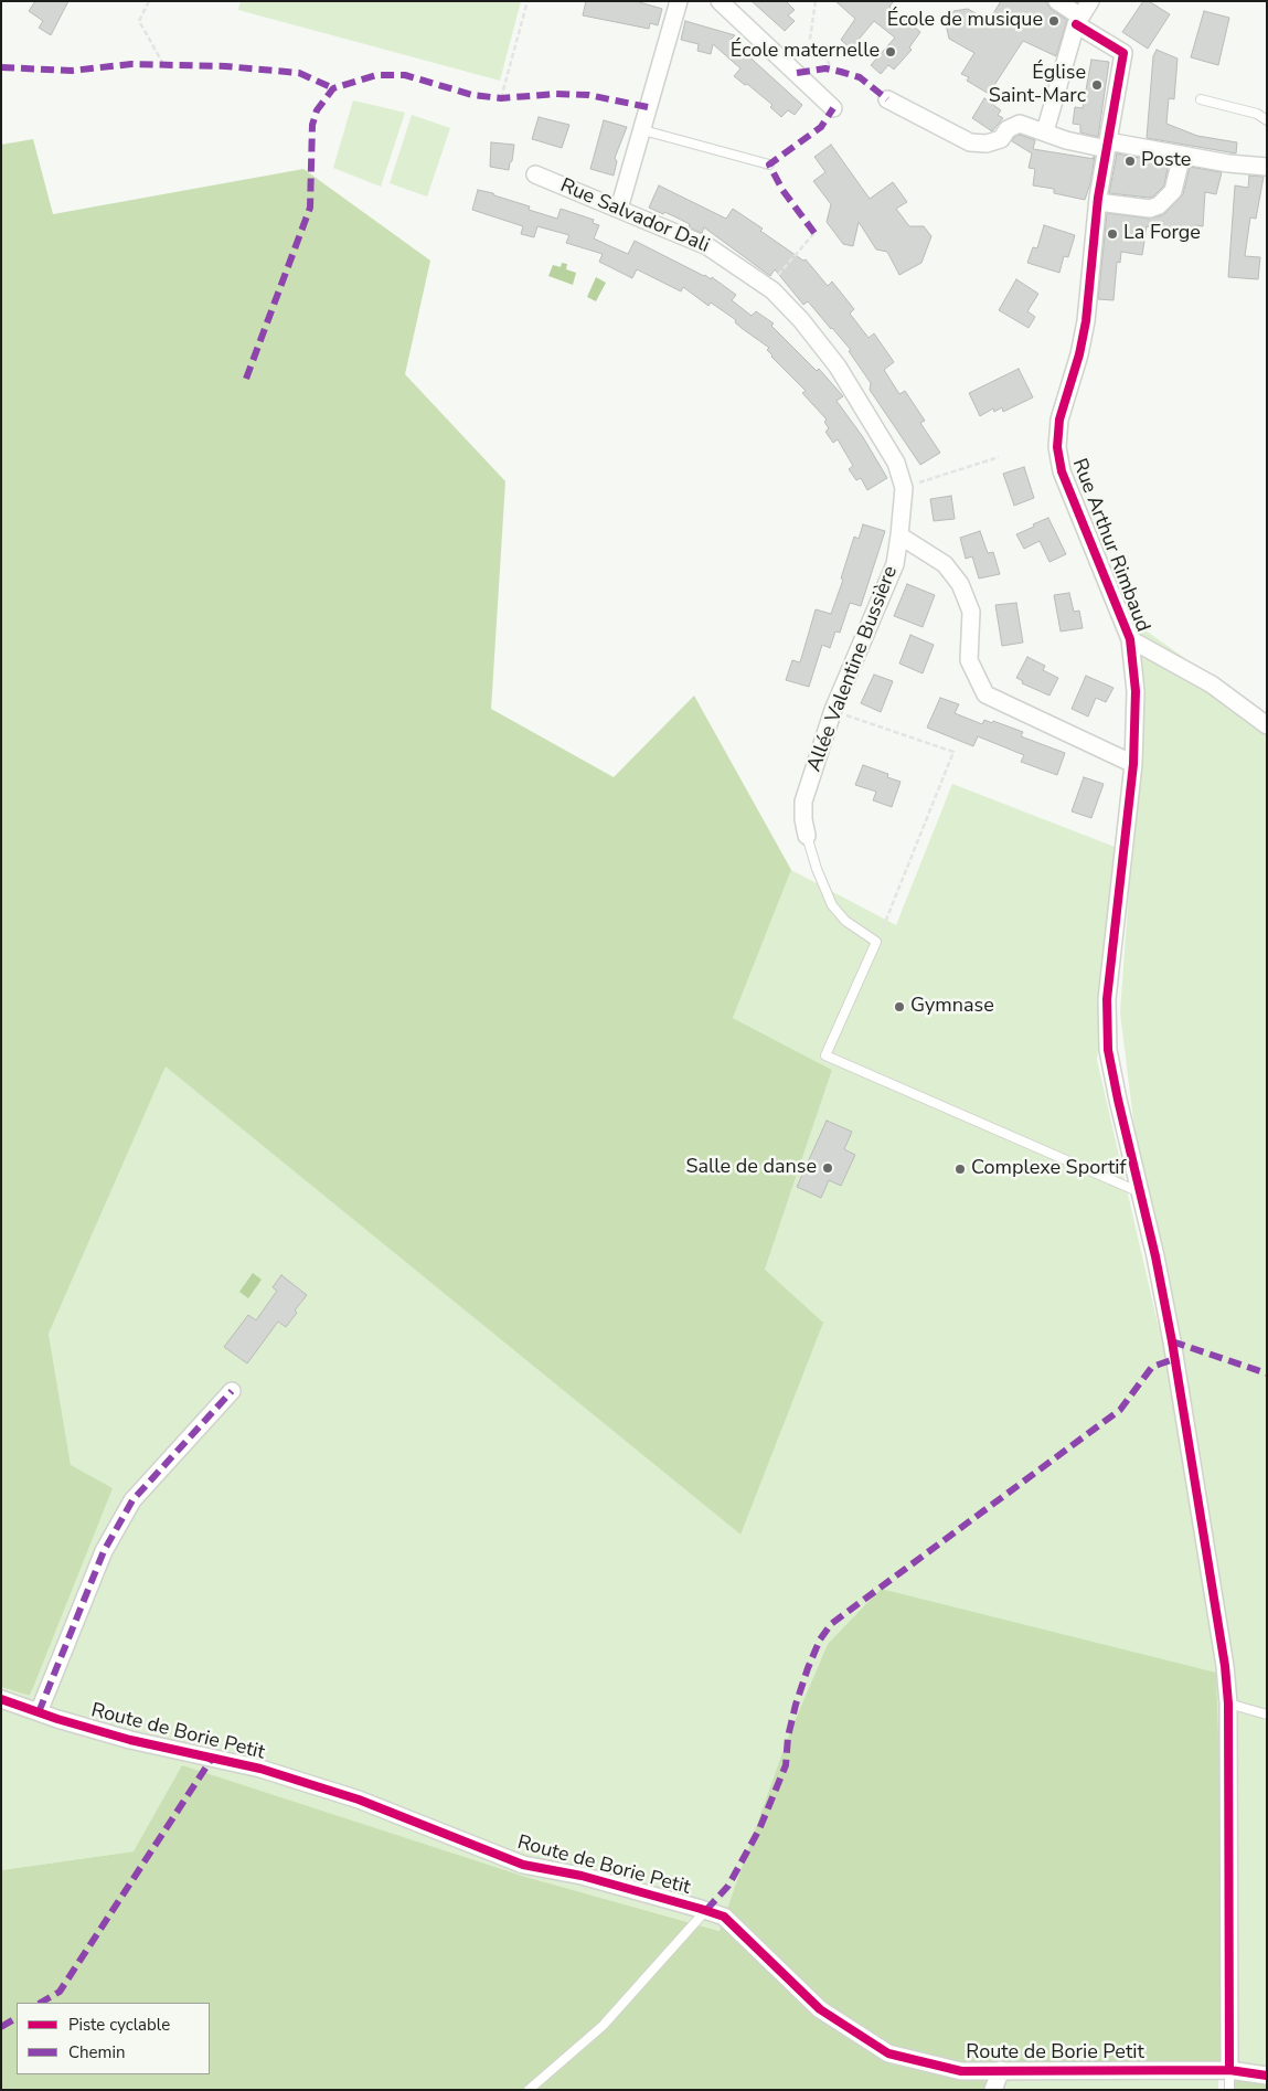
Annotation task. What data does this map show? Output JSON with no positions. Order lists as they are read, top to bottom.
{
  "streets": {
    "street": [
      "Rue Salvador Dali",
      "Rue Arthur Rimbaud",
      "Allée Valentine Bussière",
      "Route de Borie Petit"
    ]
  },
  "crossings": [
    ["Rue Salvador Dali", "Allée Valentine Bussière"],
    ["Rue Arthur Rimbaud", "Route de Borie Petit"]
  ],
  "places": [
    "École de musique",
    "École maternelle",
    "Église Saint-Marc",
    "Poste",
    "La Forge",
    "Gymnase",
    "Salle de danse",
    "Complexe Sportif"
  ],
  "legend": ["Piste cyclable", "Chemin"]
}
